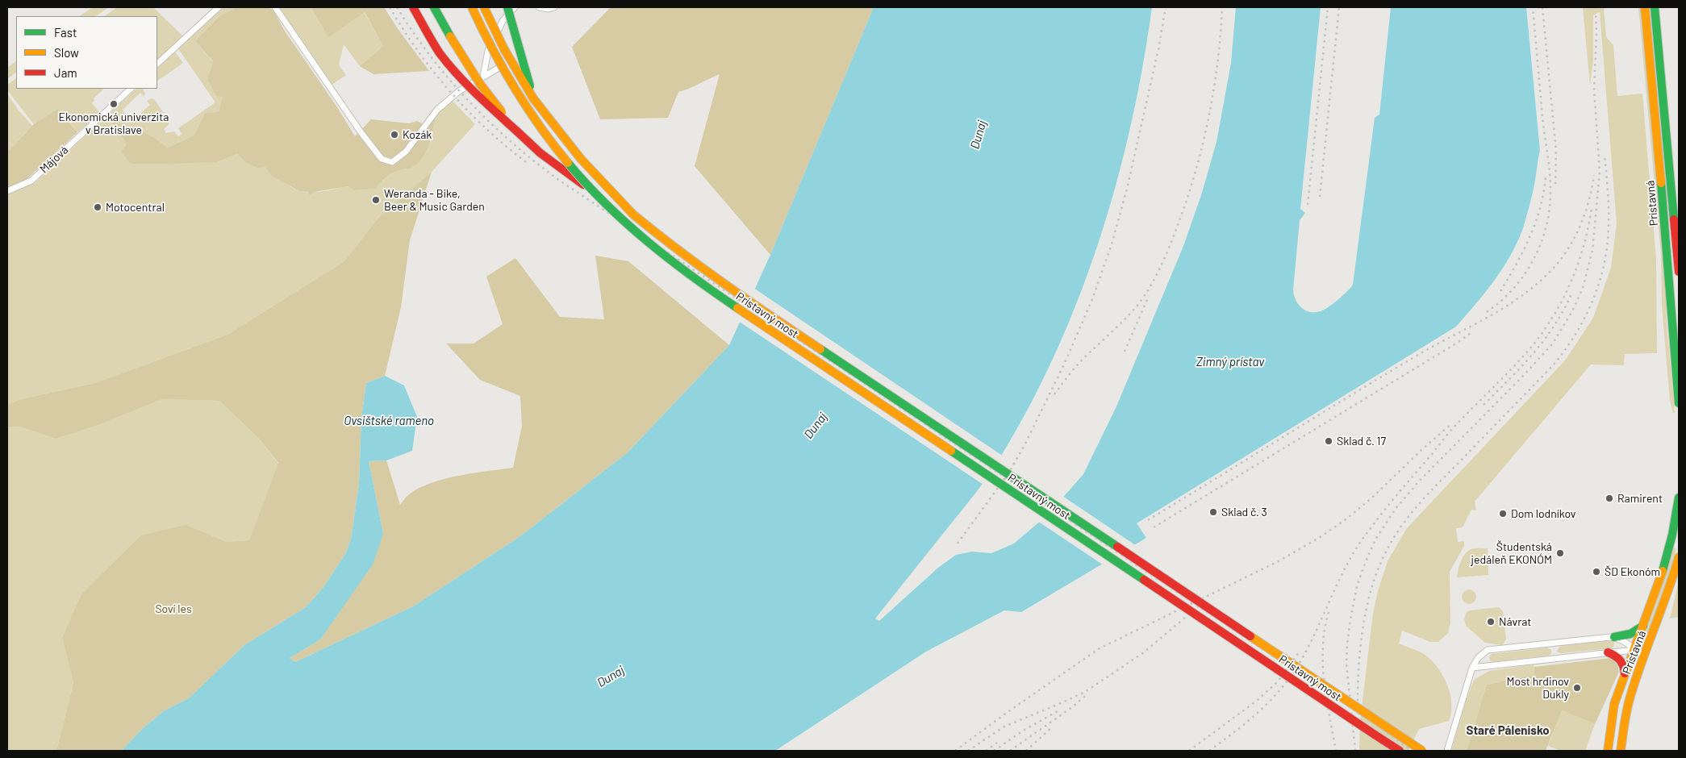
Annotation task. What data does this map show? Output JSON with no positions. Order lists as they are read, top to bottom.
{
  "streets": {
    "main road": ["Prístavná", "Prístavný most"],
    "street": ["Májová"]
  },
  "districts": ["Staré Pálenisko"],
  "water": ["Dunaj", "Zimný prístav", "Ovsištské rameno"],
  "parks": ["Soví les"],
  "places": [
    "Ekonomická univerzita v Bratislave",
    "Kozák",
    "Weranda - Bike, Beer & Music Garden",
    "Motocentral",
    "Sklad č. 17",
    "Ramirent",
    "Sklad č. 3",
    "Dom lodníkov",
    "Študentská jedáleň EKONÓM",
    "ŠD Ekonóm",
    "Návrat",
    "Most hrdinov Dukly"
  ],
  "legend": ["Fast", "Slow", "Jam"]
}
